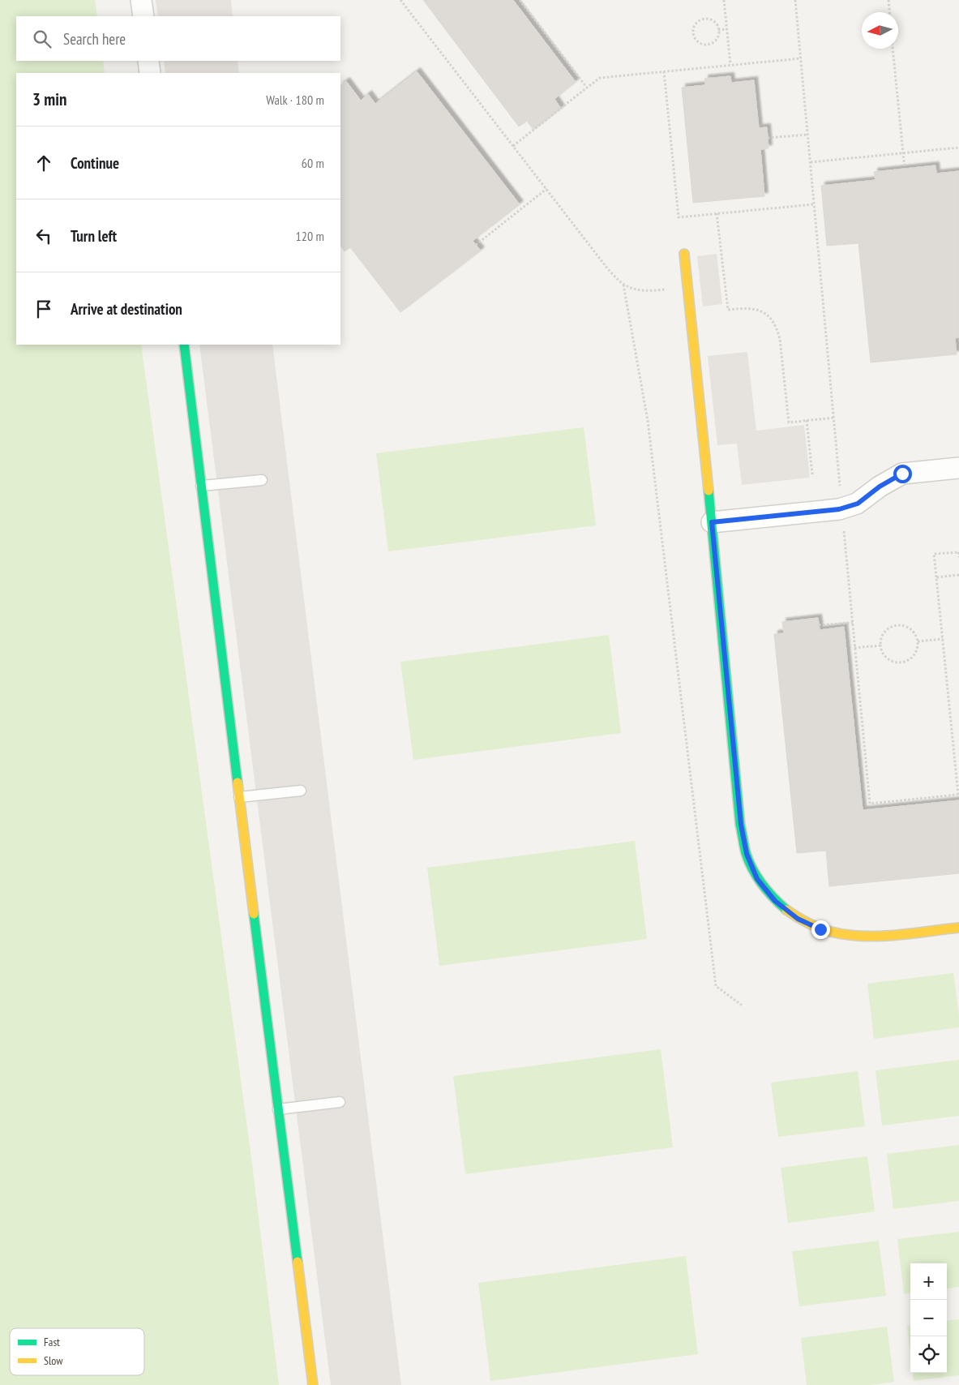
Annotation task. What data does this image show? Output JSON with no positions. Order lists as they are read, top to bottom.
{
  "legend": ["Fast", "Slow"],
  "north": "left",
  "page": {
    "search": "Search here",
    "heading": ["3 min", "Walk · 180 m"],
    "list": [
      ["Continue", "60 m"],
      ["Turn left", "120 m"],
      "Arrive at destination"
    ],
    "map_buttons": ["+", "−"]
  }
}
